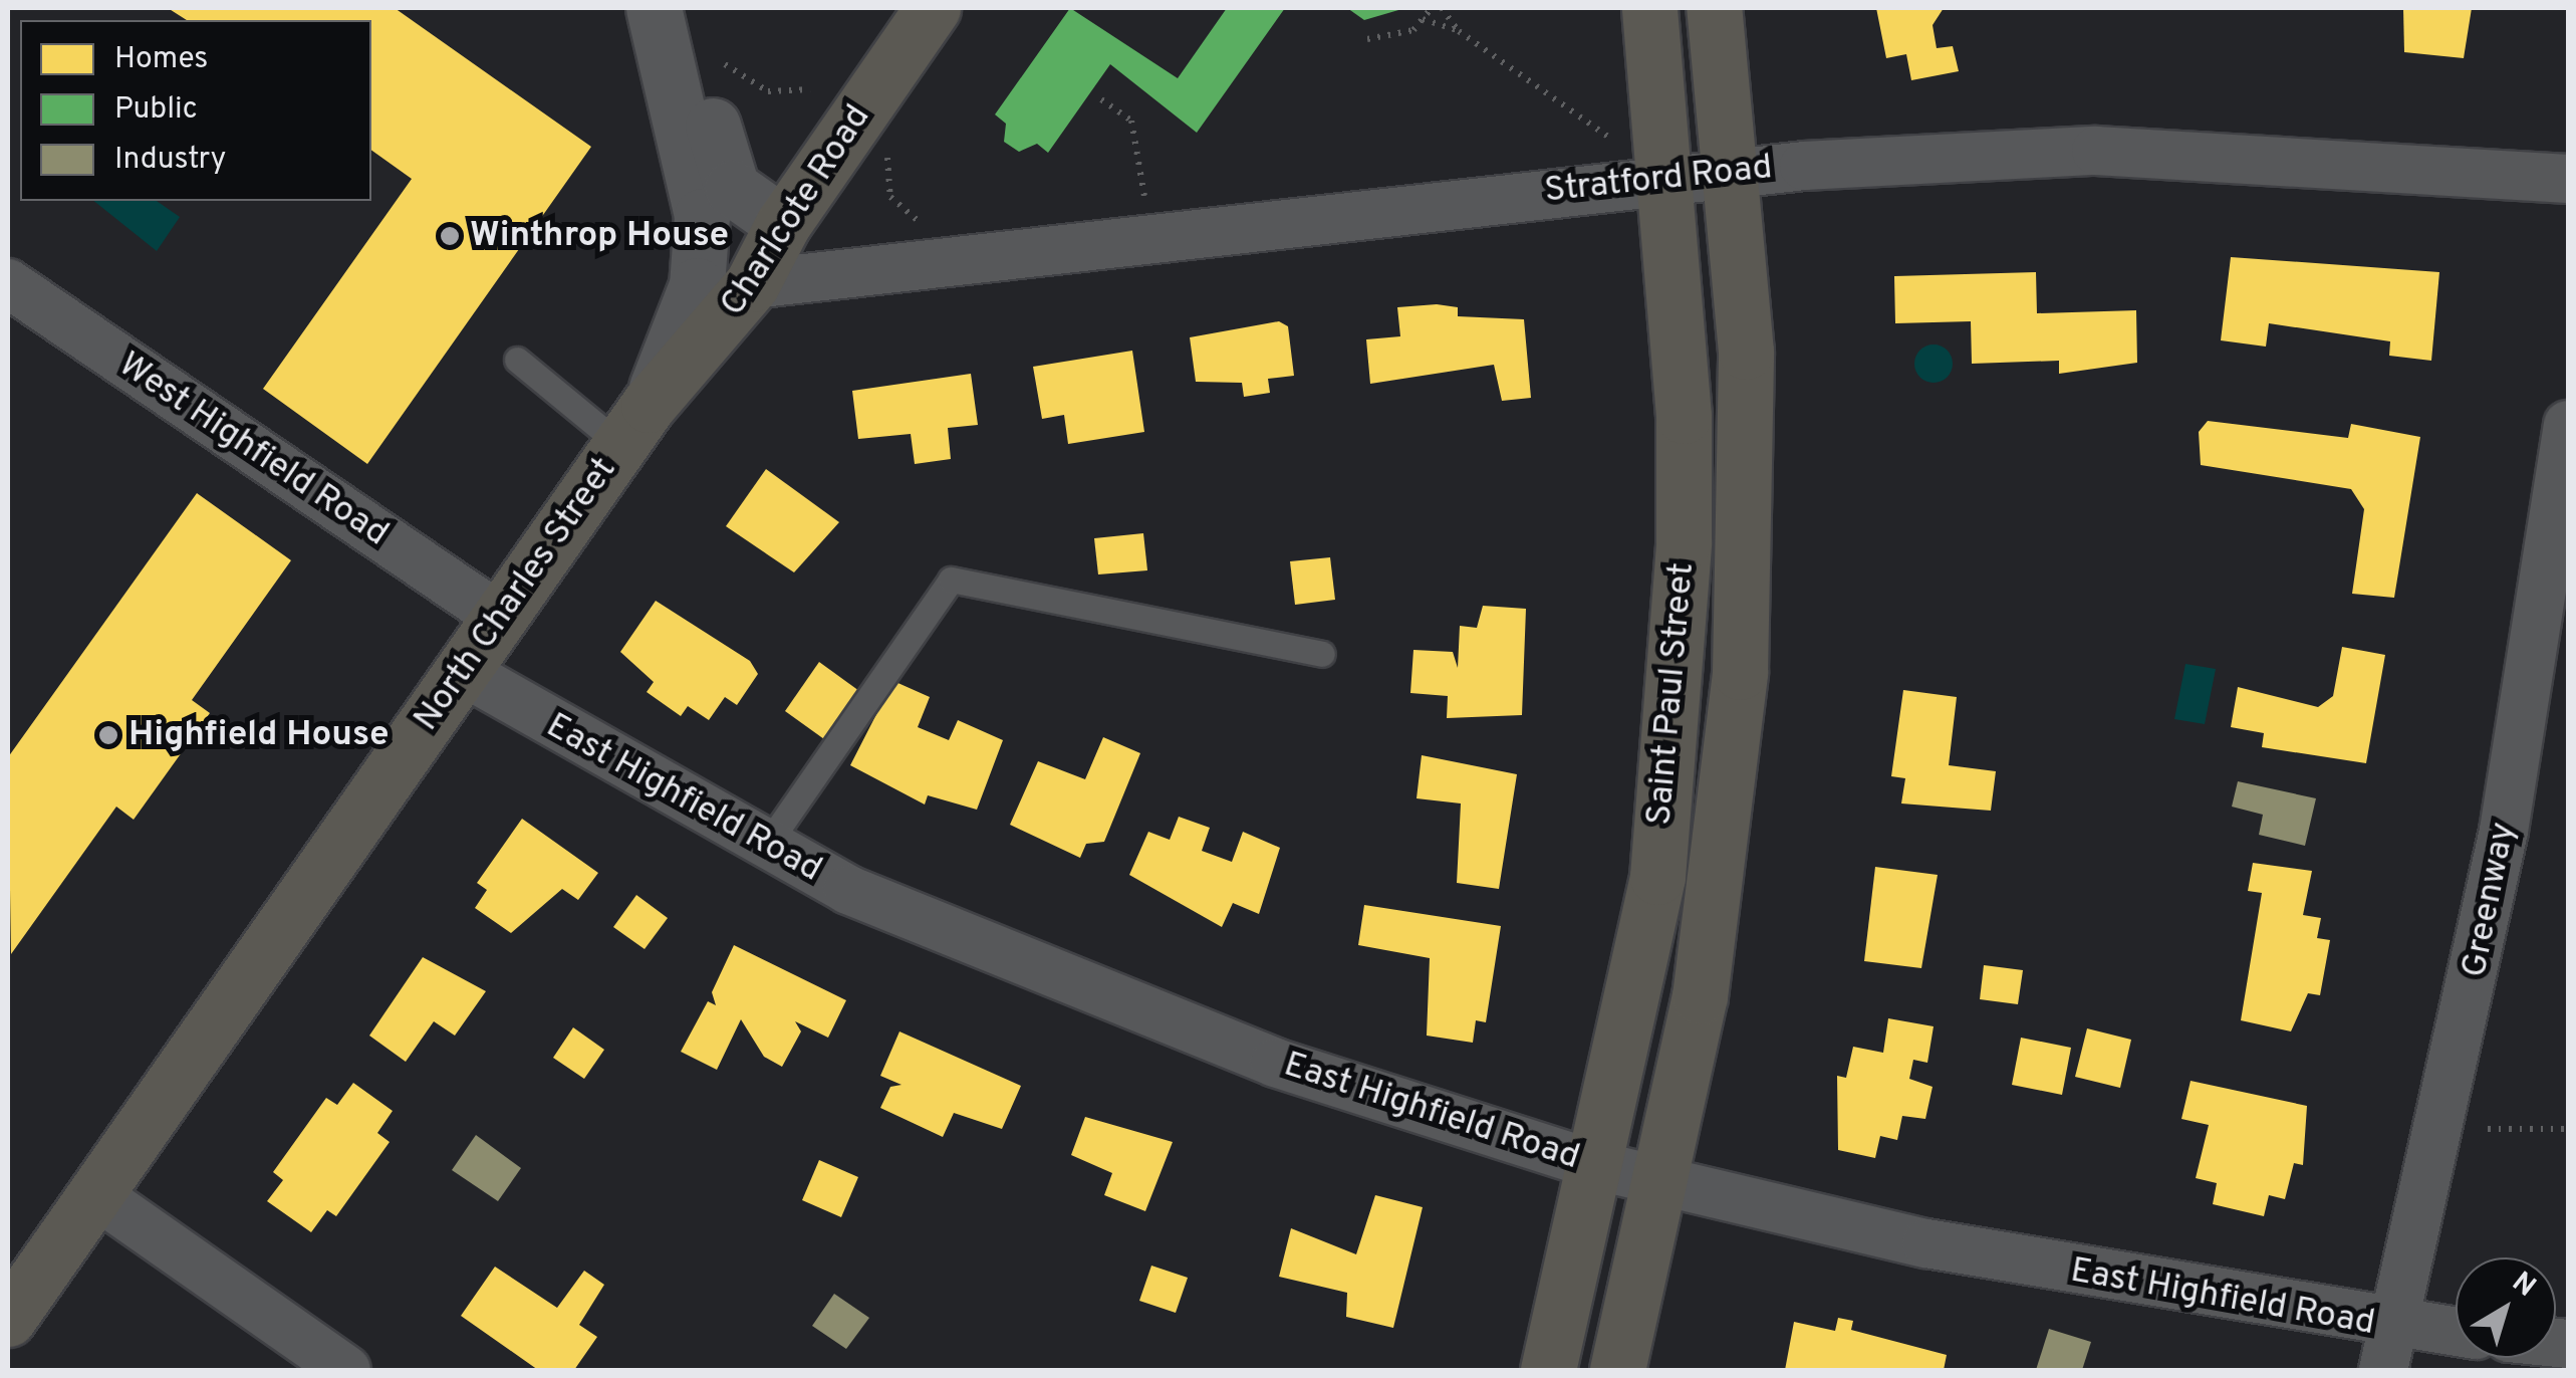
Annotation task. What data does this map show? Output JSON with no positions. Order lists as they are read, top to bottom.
{
  "streets": {
    "main road": ["Charlcote Road", "North Charles Street", "Saint Paul Street"],
    "street": [
      "Stratford Road",
      "West Highfield Road",
      "East Highfield Road",
      "Greenway"
    ]
  },
  "crossings": [
    ["Stratford Road", "Charlcote Road"],
    ["Stratford Road", "Saint Paul Street"],
    ["Charlcote Road", "North Charles Street"],
    ["West Highfield Road", "North Charles Street"],
    ["North Charles Street", "East Highfield Road"],
    ["Saint Paul Street", "East Highfield Road"],
    ["East Highfield Road", "Greenway"]
  ],
  "places": ["Winthrop House", "Highfield House"],
  "legend": ["Homes", "Public", "Industry"],
  "north": "top right"
}
